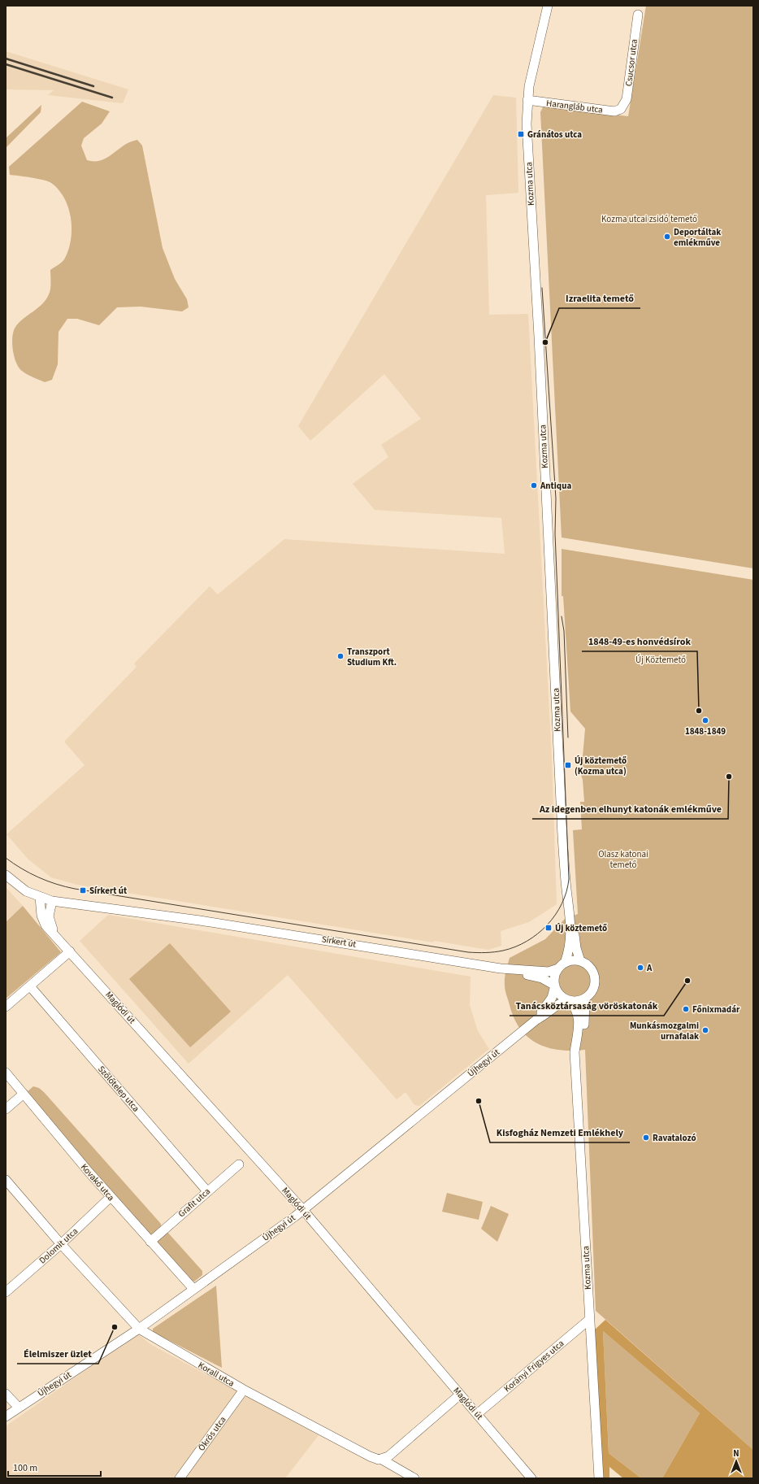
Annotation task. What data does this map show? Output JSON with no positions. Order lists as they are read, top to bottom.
{
  "streets": {
    "street": [
      "Csucsor utca",
      "Harangláb utca",
      "Kozma utca",
      "Sírkert út",
      "Maglódi út",
      "Újhegyi út",
      "Szőlőtelep utca",
      "Kovakő utca",
      "Grafit utca",
      "Dolomit utca",
      "Korányi Frigyes utca",
      "Korall utca",
      "Ökrös utca"
    ]
  },
  "crossings": [
    ["Csucsor utca", "Harangláb utca"],
    ["Harangláb utca", "Kozma utca"],
    ["Kozma utca", "Sírkert út"],
    ["Kozma utca", "Újhegyi út"],
    ["Kozma utca", "Korányi Frigyes utca"],
    ["Sírkert út", "Maglódi út"],
    ["Sírkert út", "Újhegyi út"],
    ["Maglódi út", "Újhegyi út"],
    ["Maglódi út", "Korányi Frigyes utca"],
    ["Újhegyi út", "Kovakő utca"],
    ["Újhegyi út", "Korall utca"],
    ["Szőlőtelep utca", "Grafit utca"],
    ["Kovakő utca", "Grafit utca"],
    ["Kovakő utca", "Dolomit utca"],
    ["Dolomit utca", "Korall utca"],
    ["Korall utca", "Ökrös utca"]
  ],
  "parks": ["Kozma utcai zsidó temető", "Új Köztemető", "Olasz katonai temető"],
  "places": {
    "transit": [
      "Gránátos utca",
      "Új köztemető (Kozma utca)",
      "Sírkert út",
      "Új köztemető"
    ],
    "other": [
      "Deportáltak emlékműve",
      "Izraelita temető",
      "Antiqua",
      "Transzport Studium Kft.",
      "1848-49-es honvédsírok",
      "1848-1849",
      "Az idegenben elhunyt katonák emlékműve",
      "A",
      "Tanácsköztársaság vöröskatonák",
      "Főnixmadár",
      "Munkásmozgalmi urnafalak",
      "Kisfogház Nemzeti Emlékhely",
      "Ravatalozó",
      "Élelmiszer üzlet"
    ]
  },
  "scale_bar": "100 m",
  "north": "top"
}
